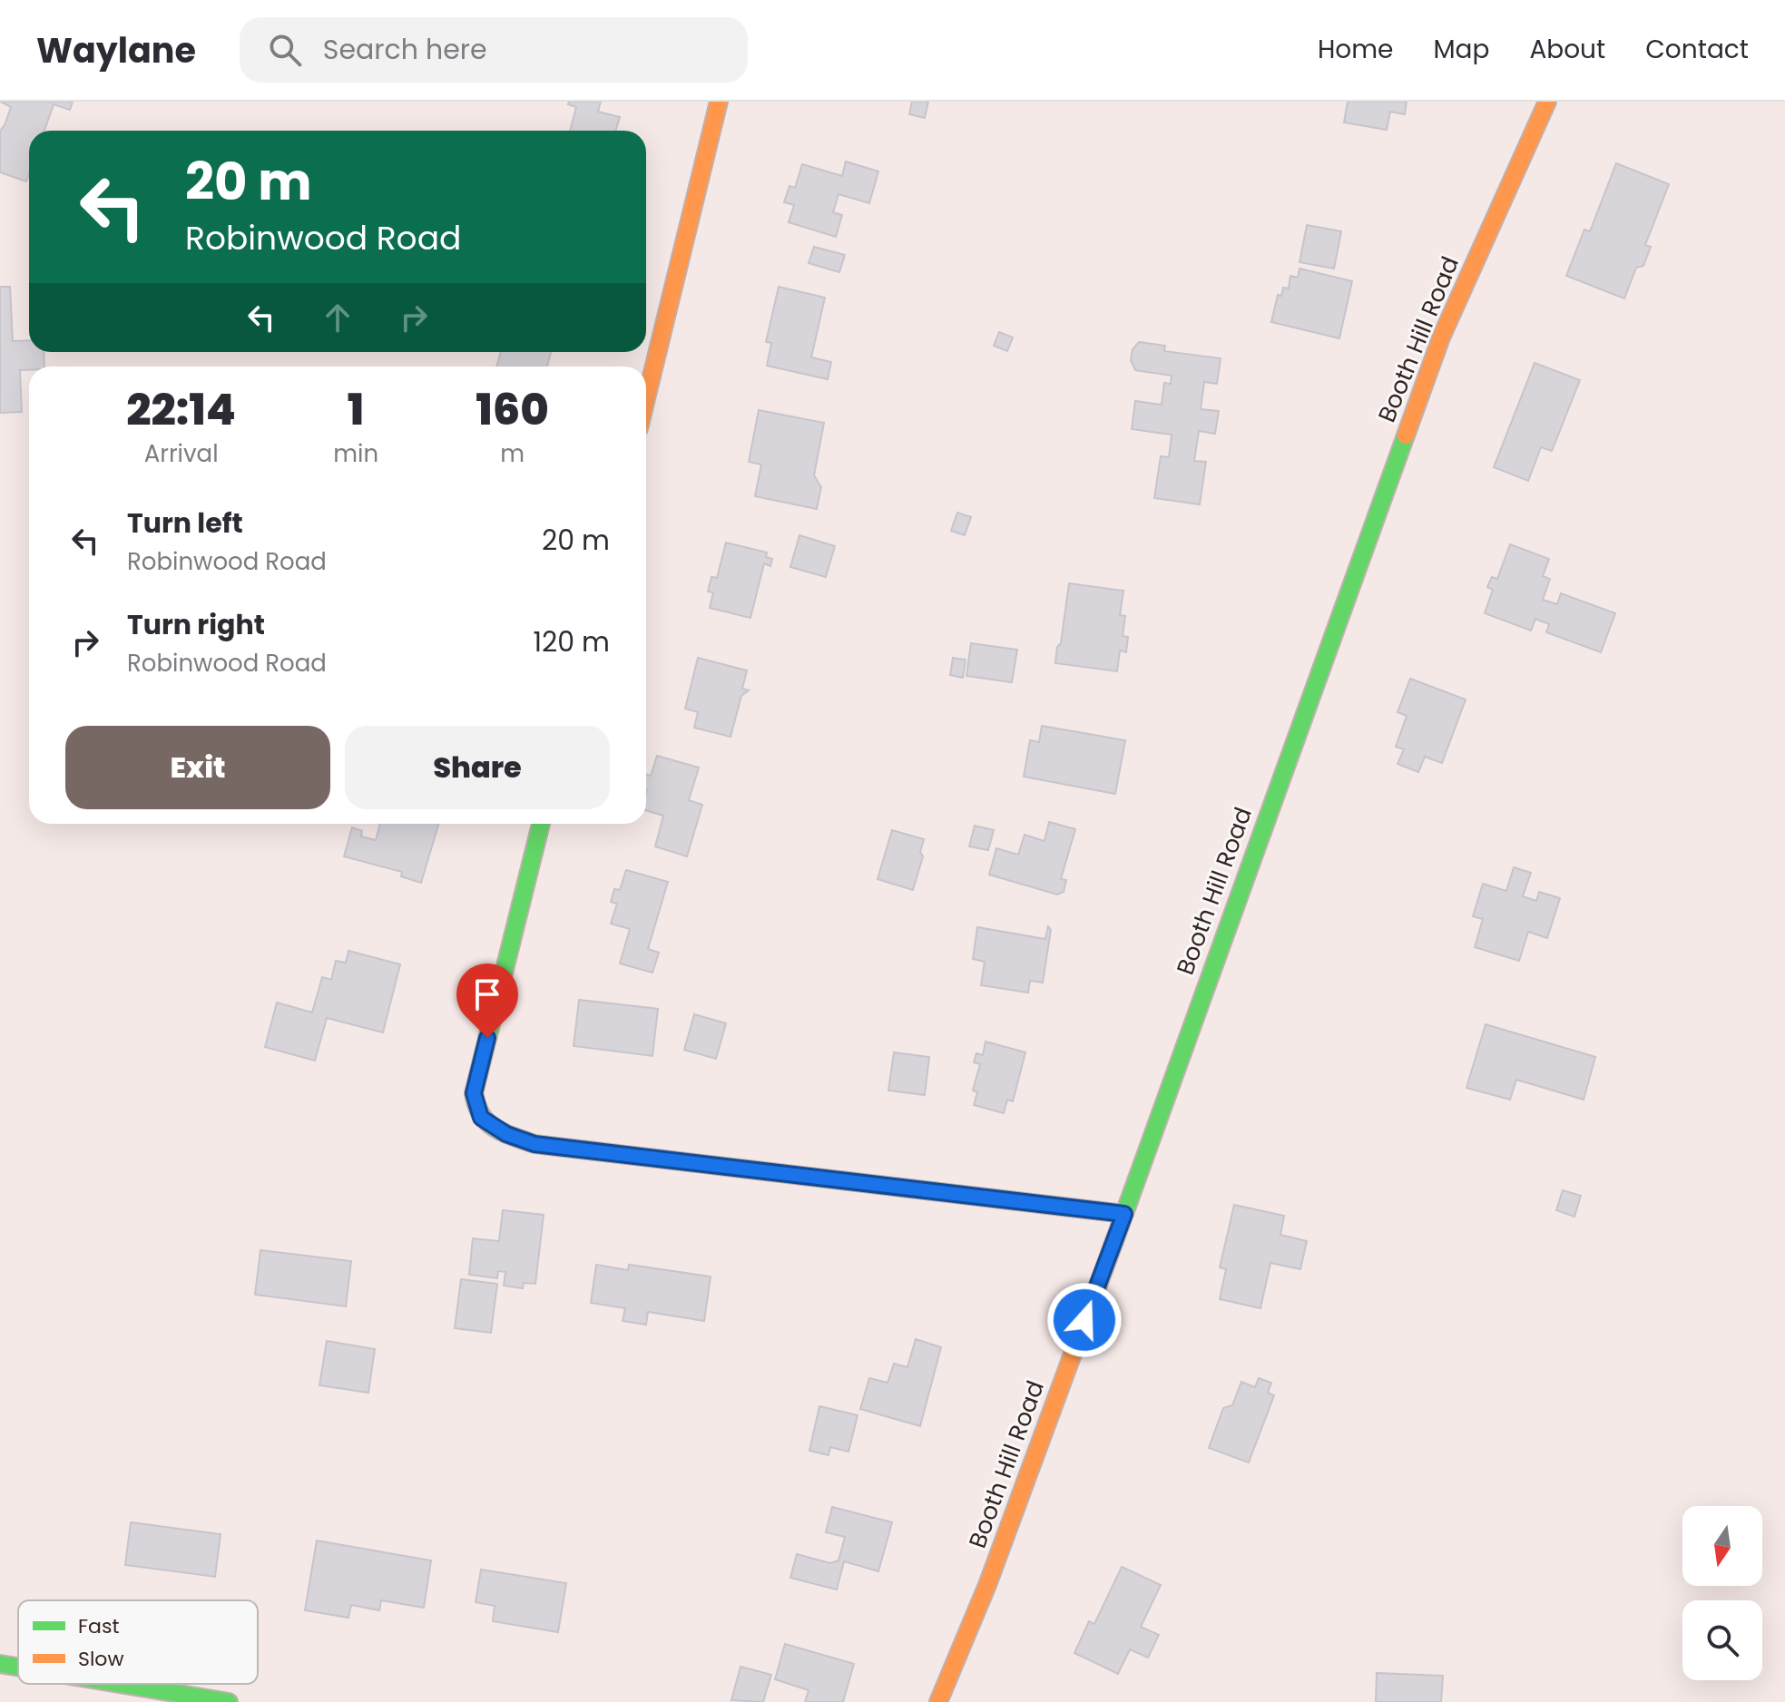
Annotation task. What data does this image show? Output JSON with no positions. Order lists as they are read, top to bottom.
{
  "streets": {
    "street": ["Booth Hill Road"]
  },
  "legend": ["Fast", "Slow"],
  "north": "bottom",
  "page": {
    "header": "Waylane",
    "search": "Search here",
    "nav": [
      "Home",
      "Map",
      "About",
      "Contact"
    ],
    "turn": ["20 m", "Robinwood Road"],
    "eta": [
      "22:14",
      "Arrival",
      "1",
      "min",
      "160",
      "m"
    ],
    "list": [
      {
        "name": "Turn left",
        "note": "Robinwood Road",
        "value": "20 m"
      },
      {
        "name": "Turn right",
        "note": "Robinwood Road",
        "value": "120 m"
      }
    ],
    "buttons": ["Exit", "Share"]
  }
}
